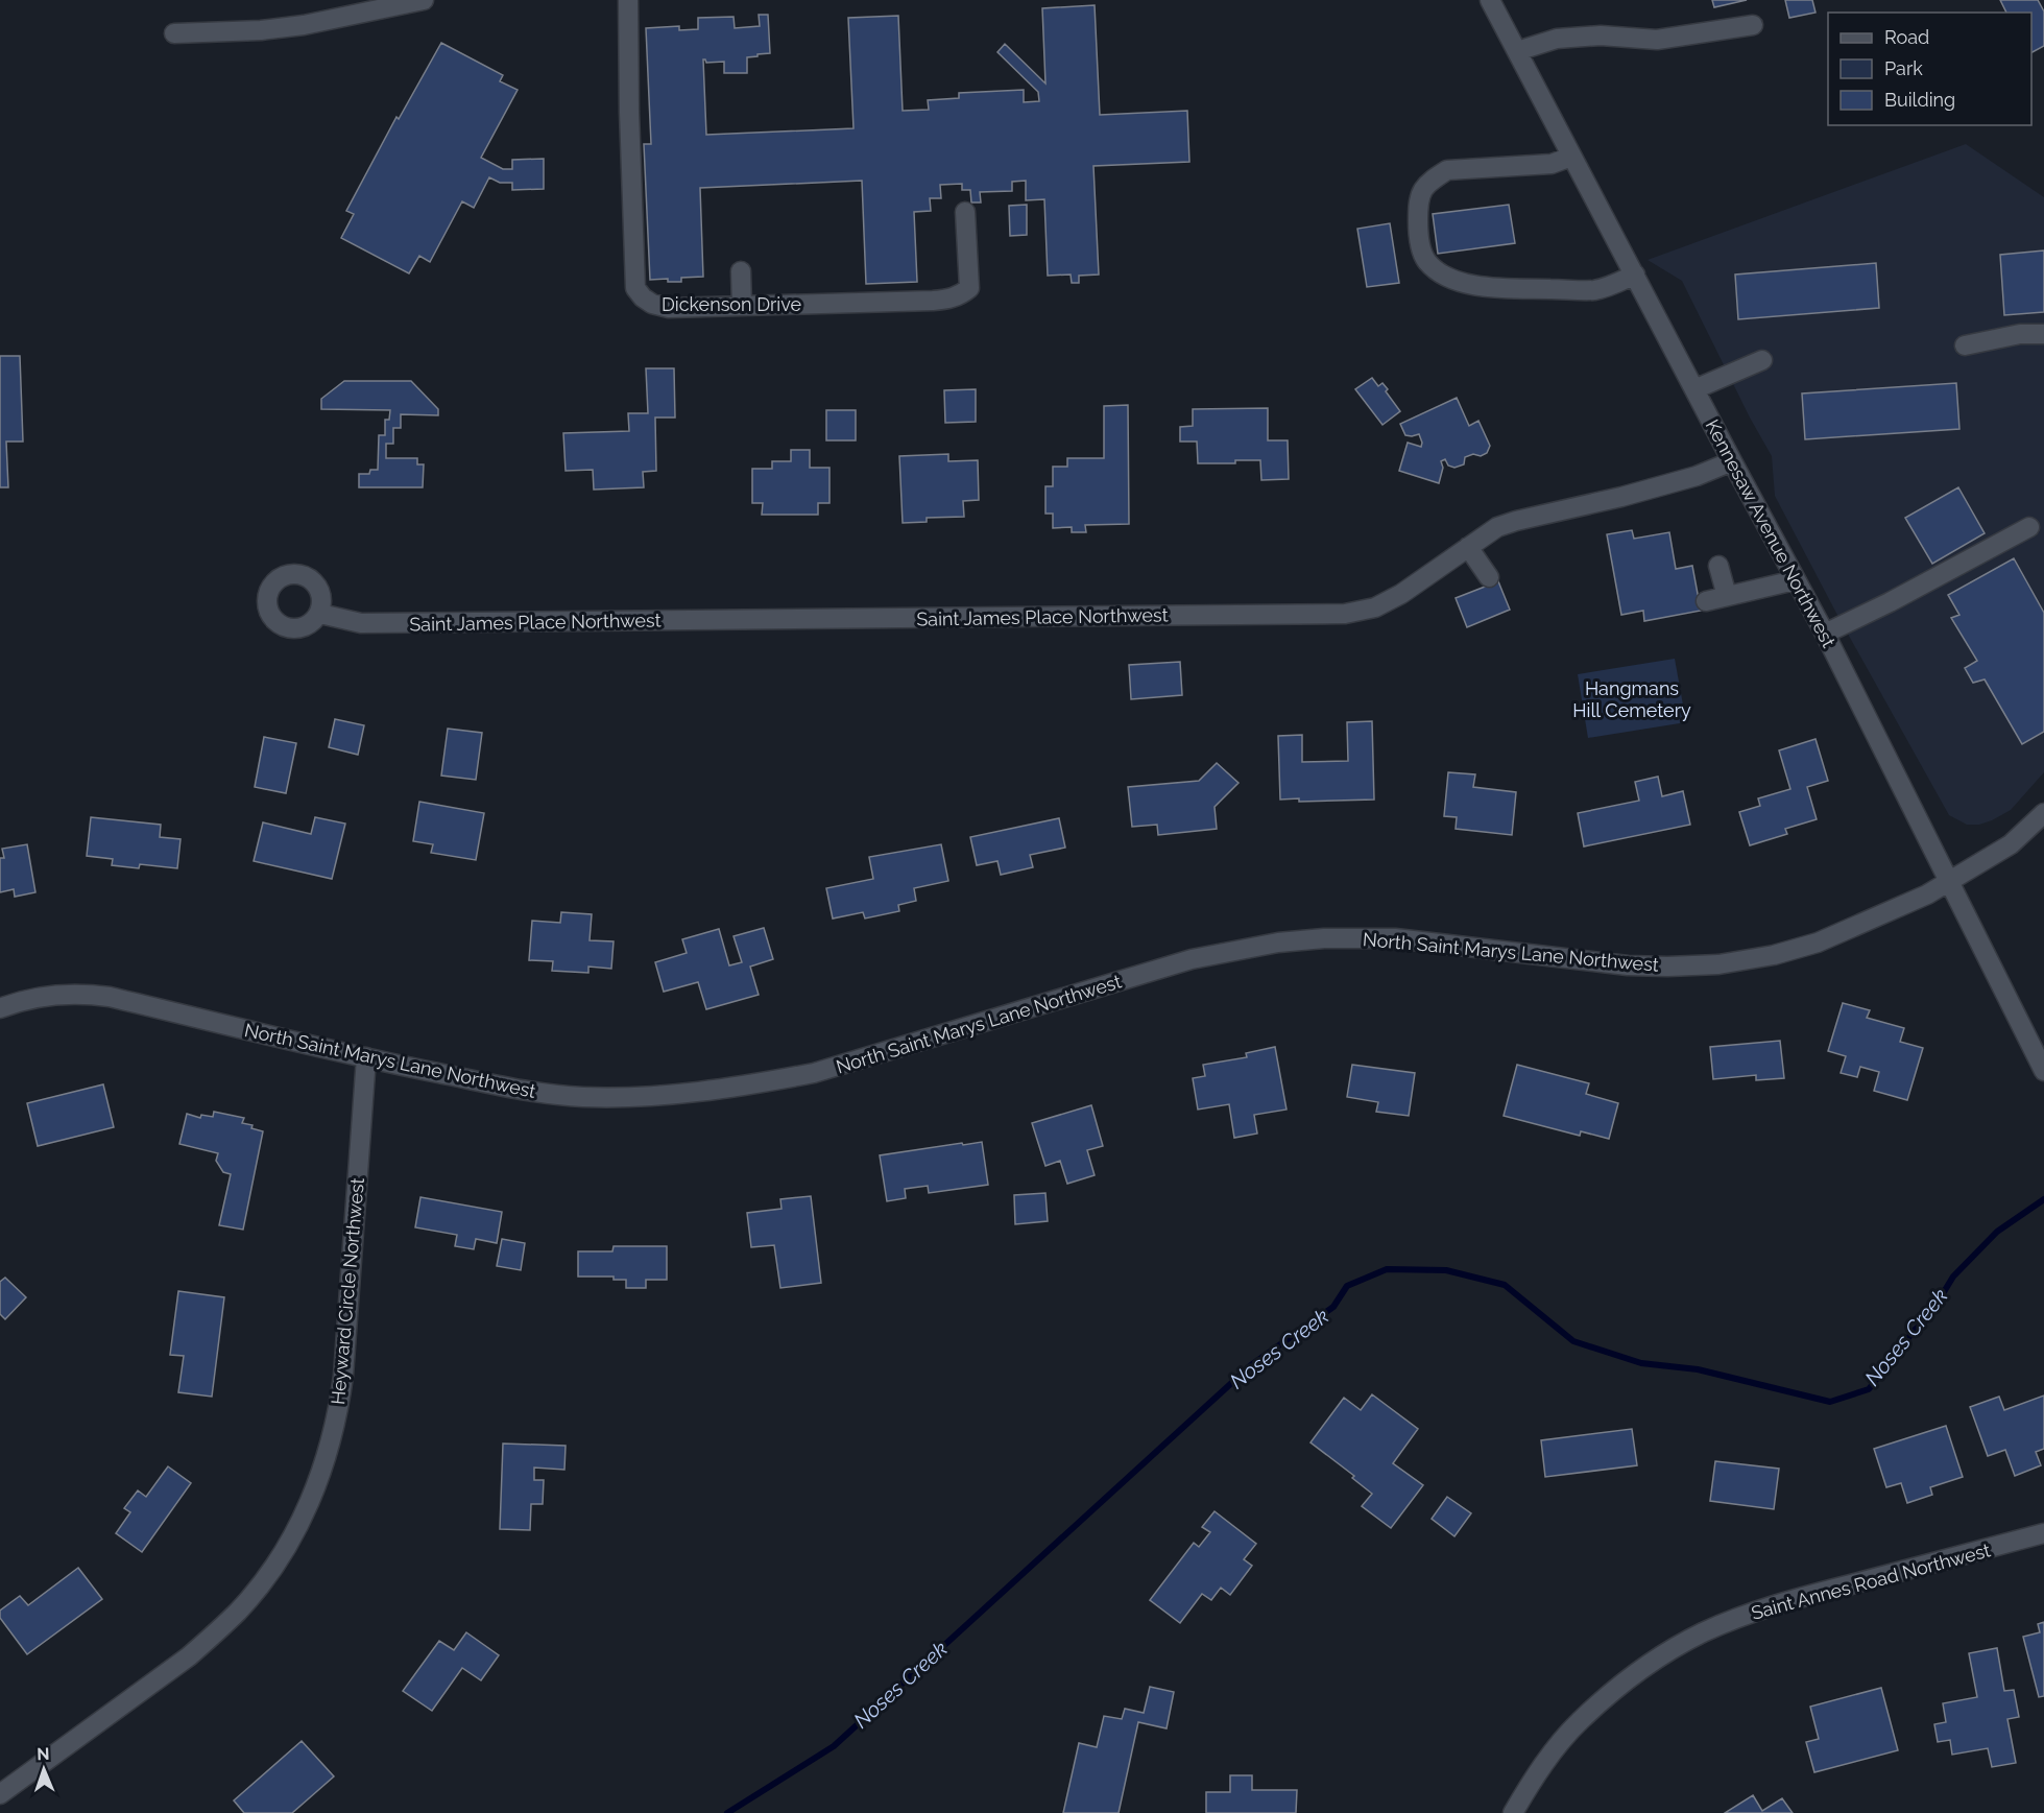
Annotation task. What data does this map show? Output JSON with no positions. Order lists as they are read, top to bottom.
{
  "streets": {
    "street": [
      "Dickenson Drive",
      "Kennesaw Avenue Northwest",
      "Saint James Place Northwest",
      "North Saint Marys Lane Northwest",
      "Heyward Circle Northwest",
      "Saint Annes Road Northwest"
    ]
  },
  "crossings": [
    ["Kennesaw Avenue Northwest", "Saint James Place Northwest"],
    ["Kennesaw Avenue Northwest", "North Saint Marys Lane Northwest"],
    ["North Saint Marys Lane Northwest", "Heyward Circle Northwest"]
  ],
  "water": ["Noses Creek"],
  "parks": ["Hangmans Hill Cemetery"],
  "legend": ["Road", "Park", "Building"],
  "north": "top"
}
